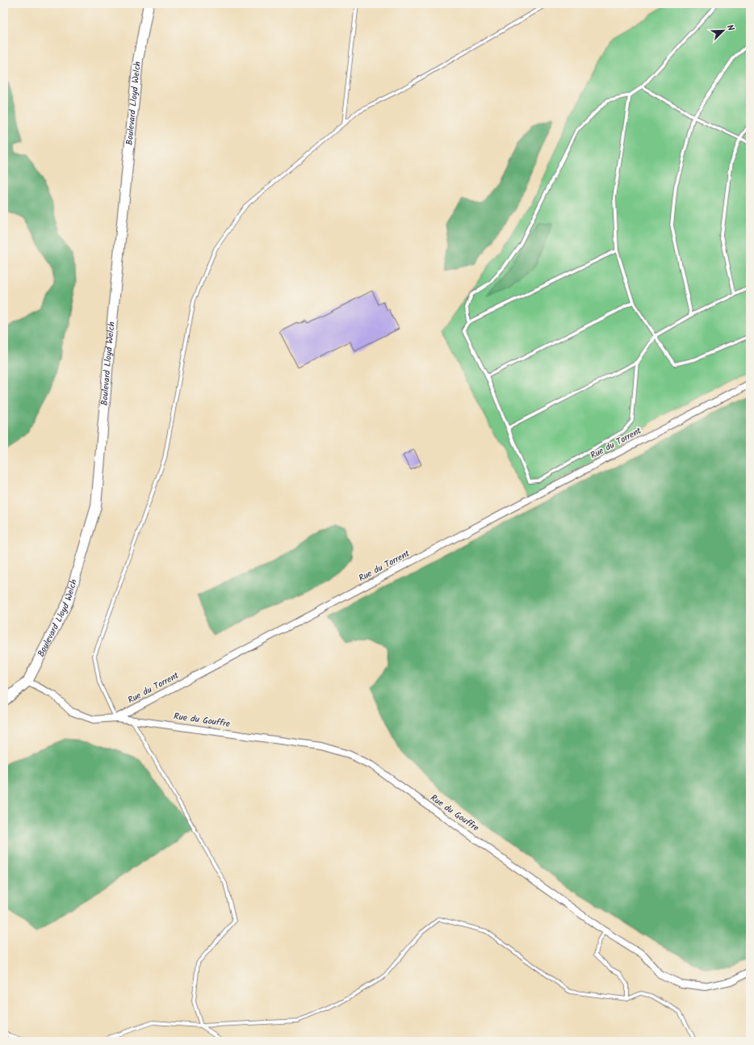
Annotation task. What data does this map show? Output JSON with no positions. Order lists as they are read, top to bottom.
{
  "streets": {
    "main road": ["Boulevard Lloyd Welch"],
    "street": ["Rue du Torrent", "Rue du Gouffre"]
  },
  "crossings": [
    ["Boulevard Lloyd Welch", "Rue du Torrent"],
    ["Rue du Torrent", "Rue du Gouffre"]
  ],
  "north": "top right"
}
